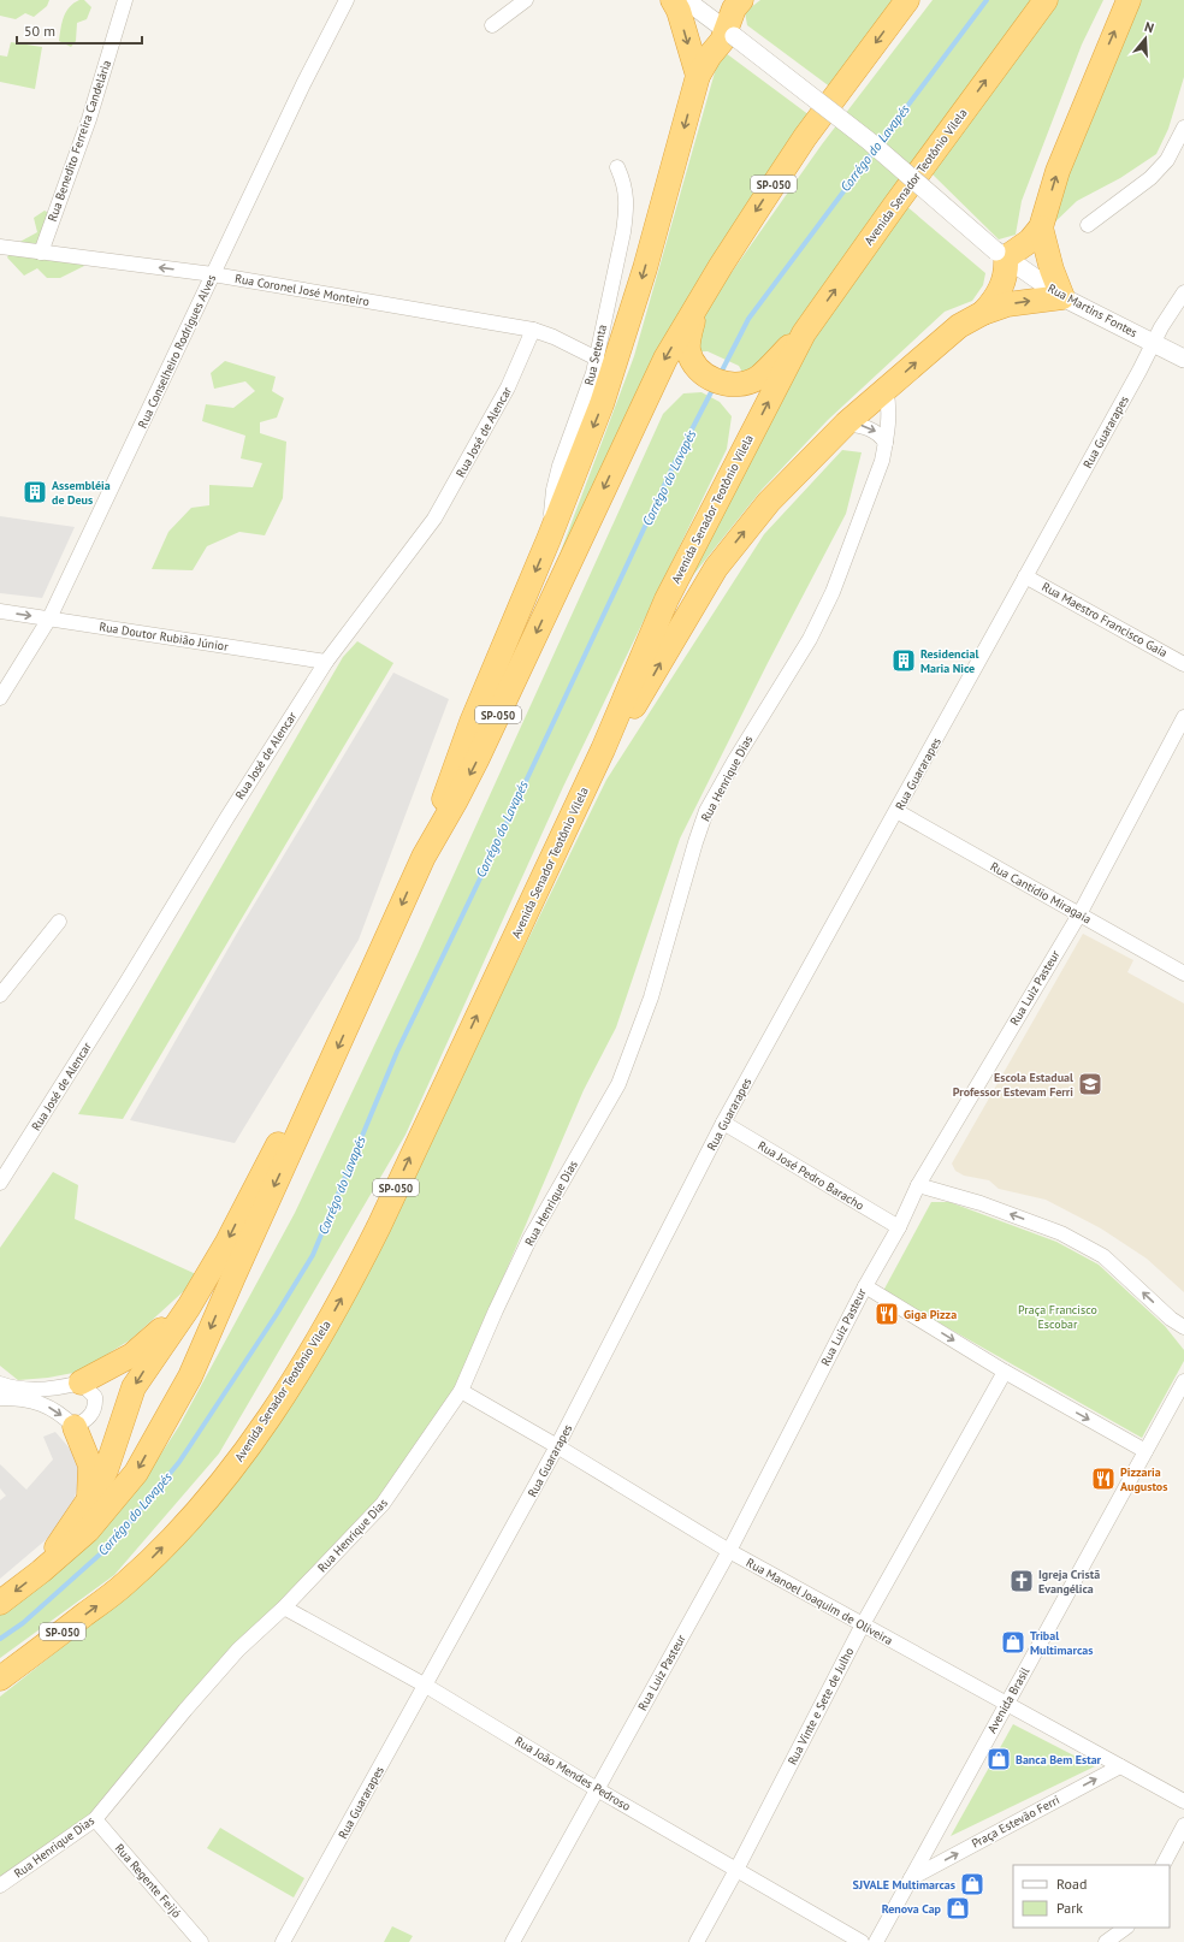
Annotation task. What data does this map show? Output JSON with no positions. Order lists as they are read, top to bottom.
{
  "streets": {
    "highway": ["Avenida Senador Teotônio Vilela", "SP-050"],
    "street": [
      "Rua Benedito Ferreira Candelária",
      "Rua Coronel José Monteiro",
      "Rua Martins Fontes",
      "Rua Conselheiro Rodrigues Alves",
      "Rua Setenta",
      "Rua José de Alencar",
      "Rua Guararapes",
      "Rua Maestro Francisco Gaia",
      "Rua Doutor Rubião Júnior",
      "Rua Henrique Dias",
      "Rua Cantidio Miragaia",
      "Rua Luiz Pasteur",
      "Rua José Pedro Baracho",
      "Rua Manoel Joaquim de Oliveira",
      "Avenida Brasil",
      "Rua Vinte e Sete de Julho",
      "Rua João Mendes Pedroso",
      "Praça Estevão Ferri",
      "Rua Regente Feijó"
    ]
  },
  "crossings": [
    ["Rua Benedito Ferreira Candelária", "Rua Coronel José Monteiro"],
    ["Rua Coronel José Monteiro", "Rua Conselheiro Rodrigues Alves"],
    ["Rua Coronel José Monteiro", "Rua Setenta"],
    ["Rua Coronel José Monteiro", "Rua José de Alencar"],
    ["Rua Martins Fontes", "Rua Guararapes"],
    ["Rua Conselheiro Rodrigues Alves", "Rua Doutor Rubião Júnior"],
    ["Rua José de Alencar", "Rua Doutor Rubião Júnior"],
    ["Rua Guararapes", "Rua Maestro Francisco Gaia"],
    ["Rua Guararapes", "Rua Cantidio Miragaia"],
    ["Rua Guararapes", "Rua José Pedro Baracho"],
    ["Rua Guararapes", "Rua Manoel Joaquim de Oliveira"],
    ["Rua Guararapes", "Rua João Mendes Pedroso"],
    ["Rua Henrique Dias", "Rua Manoel Joaquim de Oliveira"],
    ["Rua Henrique Dias", "Rua João Mendes Pedroso"],
    ["Rua Henrique Dias", "Rua Regente Feijó"],
    ["Rua Cantidio Miragaia", "Rua Luiz Pasteur"],
    ["Rua Luiz Pasteur", "Rua José Pedro Baracho"],
    ["Rua Luiz Pasteur", "Rua Manoel Joaquim de Oliveira"],
    ["Rua Luiz Pasteur", "Rua João Mendes Pedroso"],
    ["Rua Manoel Joaquim de Oliveira", "Avenida Brasil"],
    ["Rua Manoel Joaquim de Oliveira", "Rua Vinte e Sete de Julho"],
    ["Rua Manoel Joaquim de Oliveira", "Praça Estevão Ferri"],
    ["Avenida Brasil", "Praça Estevão Ferri"],
    ["Rua Vinte e Sete de Julho", "Rua João Mendes Pedroso"]
  ],
  "one_way": ["Praça Estevão Ferri"],
  "water": ["Corrégo do Lavapés"],
  "parks": ["Praça Francisco Escobar"],
  "places": {
    "building": ["Assembléia de Deus", "Residencial Maria Nice"],
    "school or university": ["Escola Estadual Professor Estevam Ferri"],
    "restaurant": ["Giga Pizza", "Pizzaria Augustos"],
    "church": ["Igreja Cristã Evangélica"],
    "shop": [
      "Tribal Multimarcas",
      "Banca Bem Estar",
      "SJVALE Multimarcas",
      "Renova Cap"
    ]
  },
  "legend": ["Road", "Park"],
  "scale_bar": "50 m",
  "north": "top"
}
